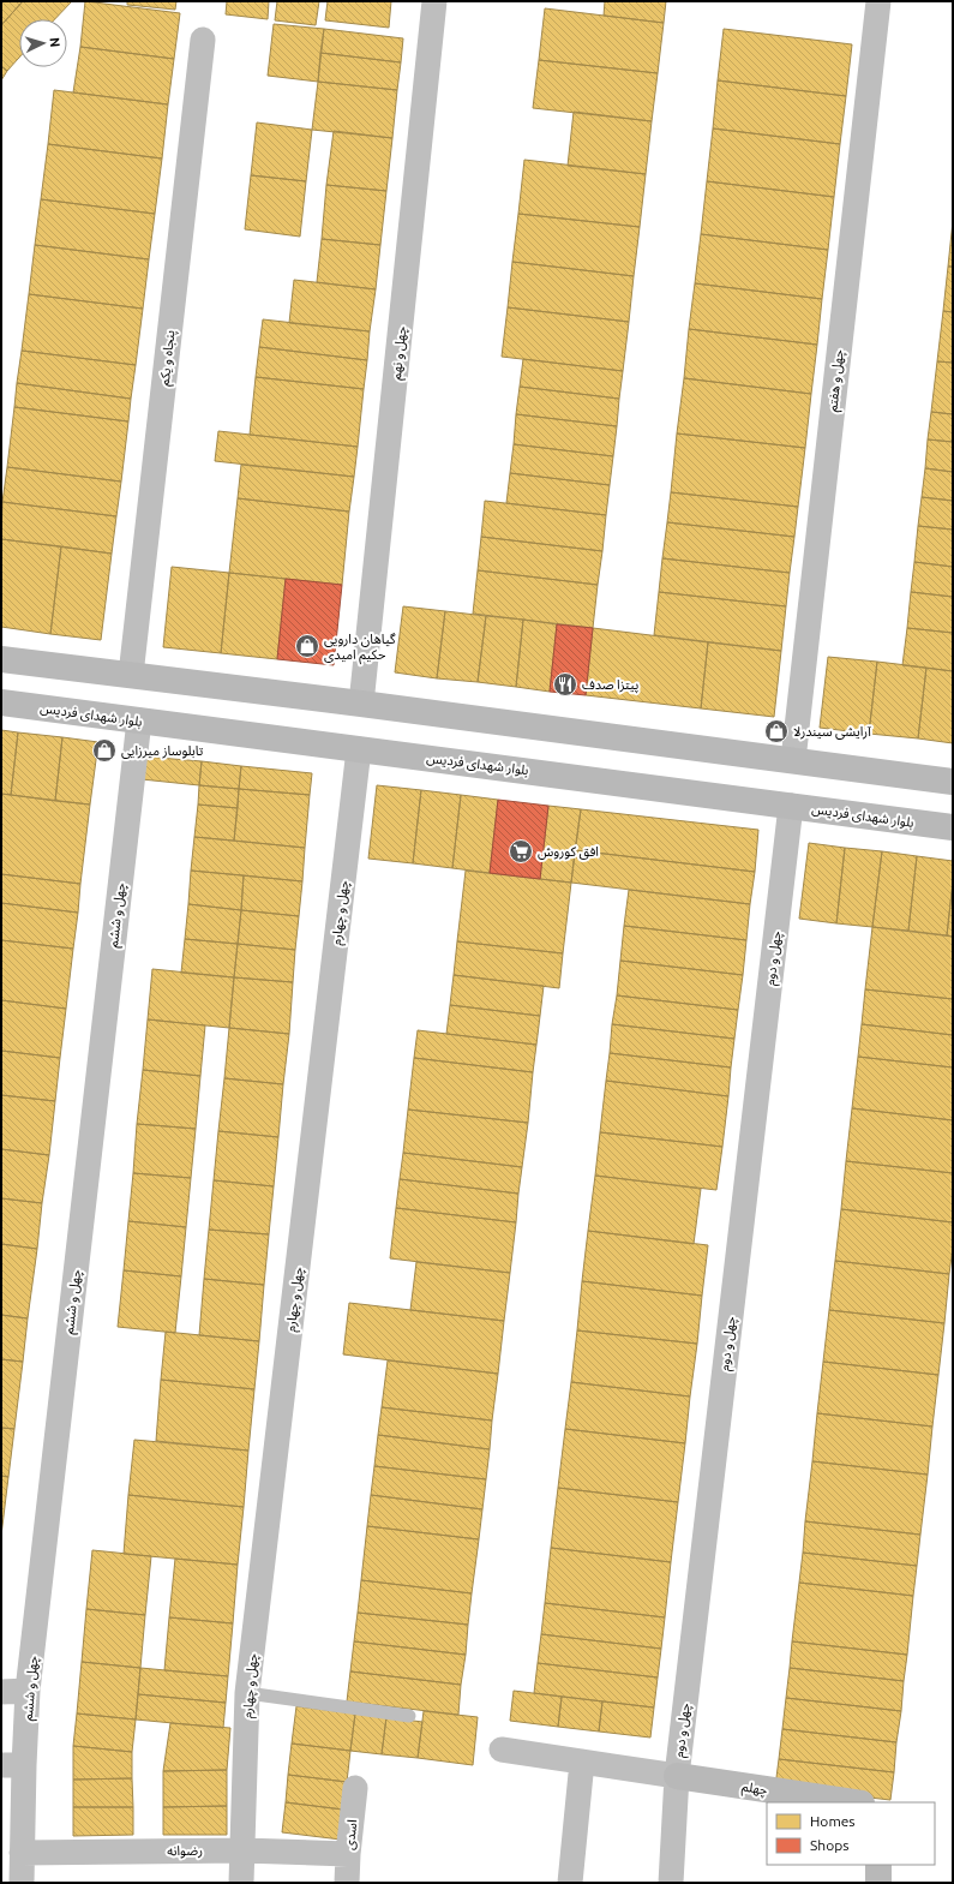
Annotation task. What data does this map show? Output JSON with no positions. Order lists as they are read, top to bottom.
{
  "streets": {
    "main road": ["بلوار شهدای فردیس", "چهلم"],
    "street": [
      "چهل و نهم",
      "پنجاه و یکم",
      "چهل و هفتم",
      "چهل و چهارم",
      "چهل و ششم",
      "چهل و دوم",
      "اسدی",
      "رضوانه"
    ]
  },
  "crossings": [
    ["بلوار شهدای فردیس", "چهل و چهارم"],
    ["بلوار شهدای فردیس", "چهل و ششم"],
    ["بلوار شهدای فردیس", "چهل و دوم"],
    ["چهل و چهارم", "رضوانه"],
    ["چهل و ششم", "رضوانه"],
    ["چهل و دوم", "چهلم"],
    ["اسدی", "رضوانه"]
  ],
  "places": {
    "shop": ["گیاهان دارویی حکیم امیدی", "آرایشی سیندرلا", "تابلوساز میرزایی"],
    "restaurant": ["پیتزا صدف"],
    "supermarket": ["افق کوروش"]
  },
  "legend": ["Homes", "Shops"],
  "north": "right"
}
